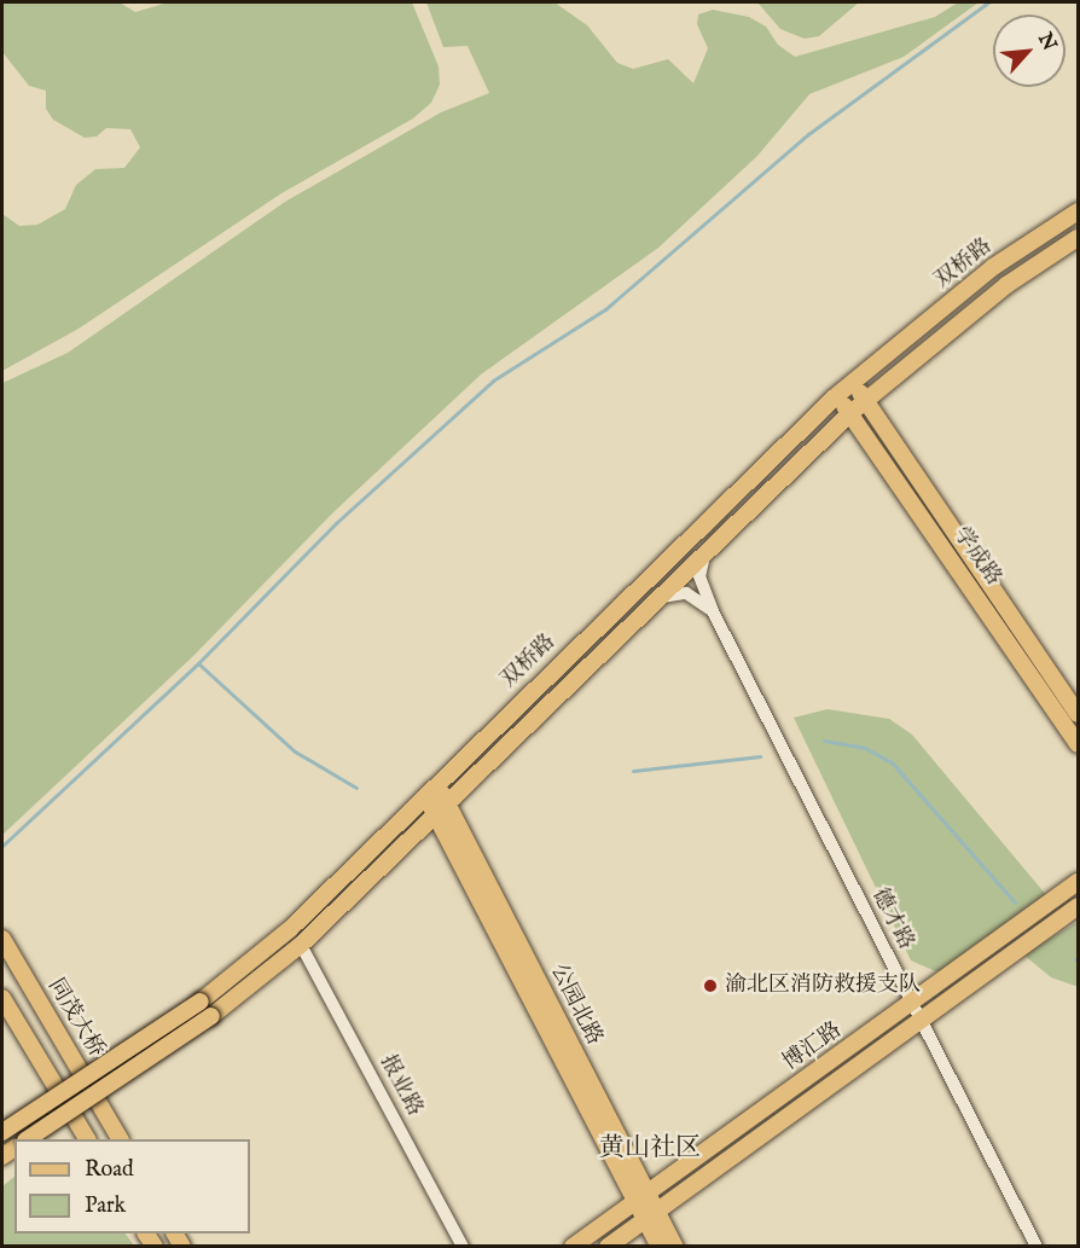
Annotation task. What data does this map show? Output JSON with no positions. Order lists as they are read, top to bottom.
{
  "streets": {
    "main road": [
      "双桥路",
      "学成路",
      "公园北路",
      "同茂大桥",
      "博汇路"
    ],
    "street": ["德才路", "报业路"]
  },
  "crossings": [
    ["双桥路", "学成路"],
    ["双桥路", "德才路"],
    ["双桥路", "公园北路"],
    ["双桥路", "报业路"],
    ["德才路", "博汇路"],
    ["公园北路", "博汇路"]
  ],
  "districts": ["黄山社区"],
  "places": ["渝北区消防救援支队"],
  "legend": ["Road", "Park"],
  "north": "top right"
}
